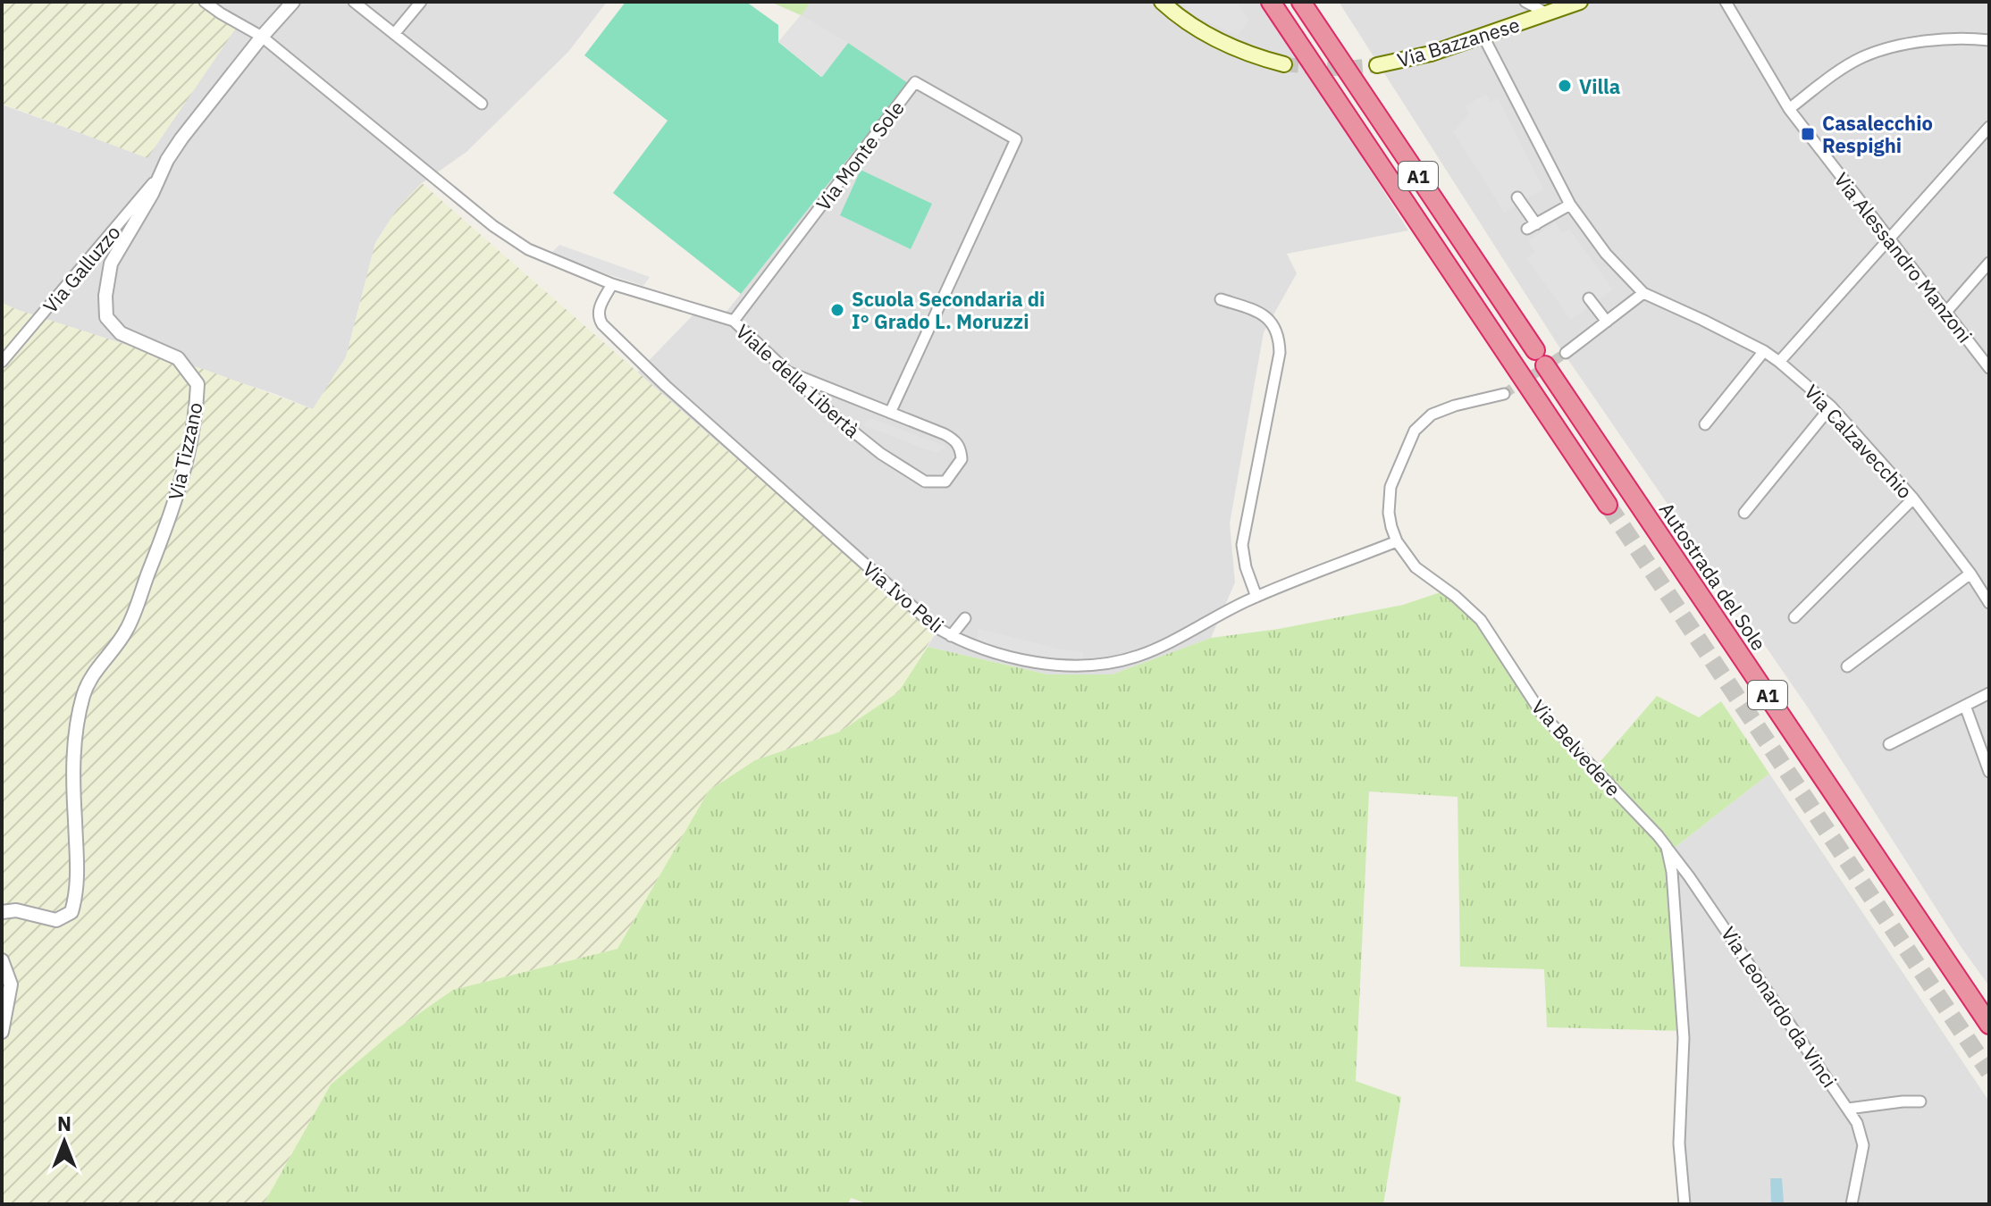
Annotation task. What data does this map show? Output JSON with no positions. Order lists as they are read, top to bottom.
{
  "streets": {
    "highway": ["A1", "Autostrada del Sole"],
    "main road": ["Via Bazzanese"],
    "street": [
      "Via Monte Sole",
      "Via Alessandro Manzoni",
      "Via Galluzzo",
      "Viale della Libertà",
      "Via Calzavecchio",
      "Via Tizzano",
      "Via Ivo Peli",
      "Via Belvedere",
      "Via Leonardo da Vinci"
    ]
  },
  "crossings": [
    ["Via Bazzanese", "Via Calzavecchio"],
    ["Via Monte Sole", "Viale della Libertà"],
    ["Via Galluzzo", "Via Tizzano"],
    ["Viale della Libertà", "Via Tizzano"],
    ["Viale della Libertà", "Via Ivo Peli"],
    ["Via Ivo Peli", "Via Belvedere"],
    ["Via Belvedere", "Via Leonardo da Vinci"]
  ],
  "places": {
    "other": ["Villa", "Scuola Secondaria di I° Grado L. Moruzzi"],
    "transit": ["Casalecchio Respighi"]
  },
  "north": "top"
}
